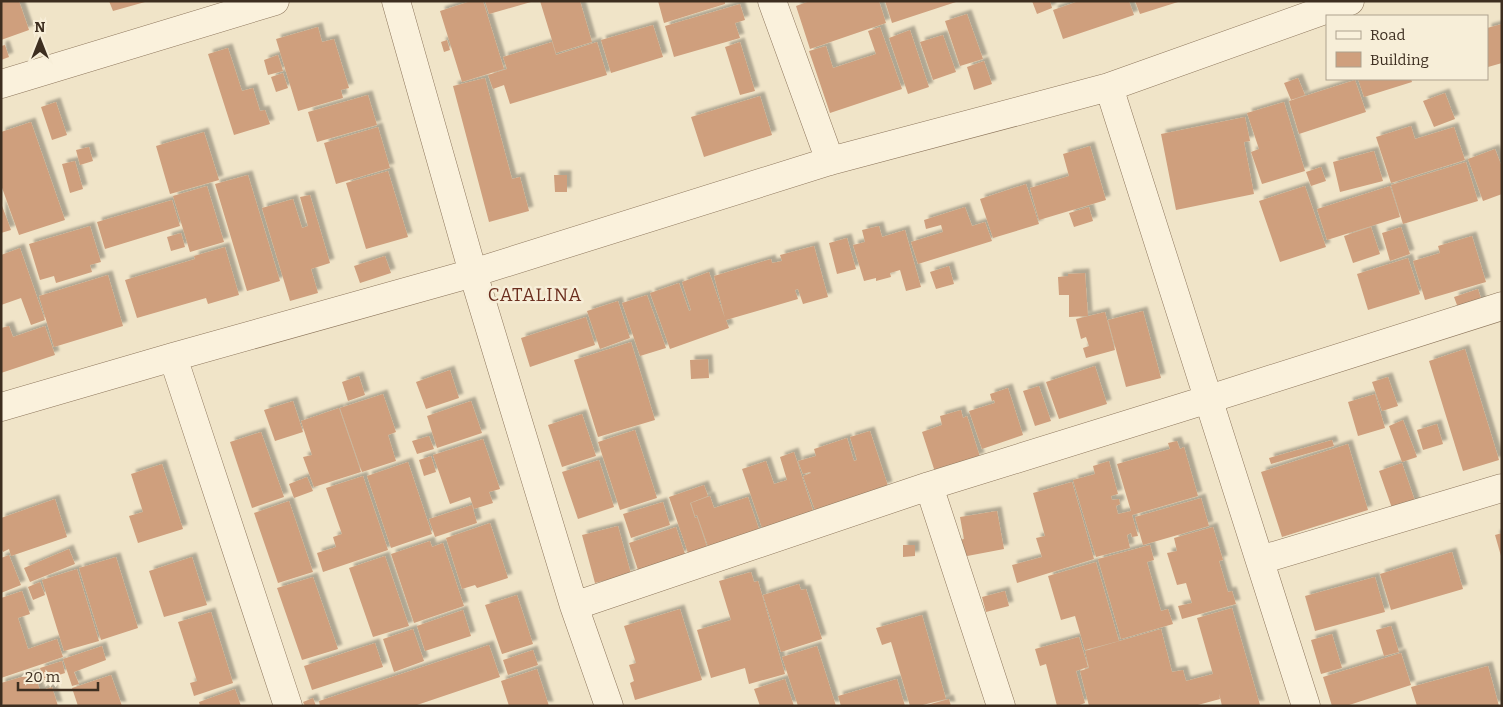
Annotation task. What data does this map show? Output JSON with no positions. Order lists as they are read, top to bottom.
{
  "districts": ["CATALINA"],
  "legend": ["Road", "Building"],
  "scale_bar": "20 m",
  "north": "top"
}
